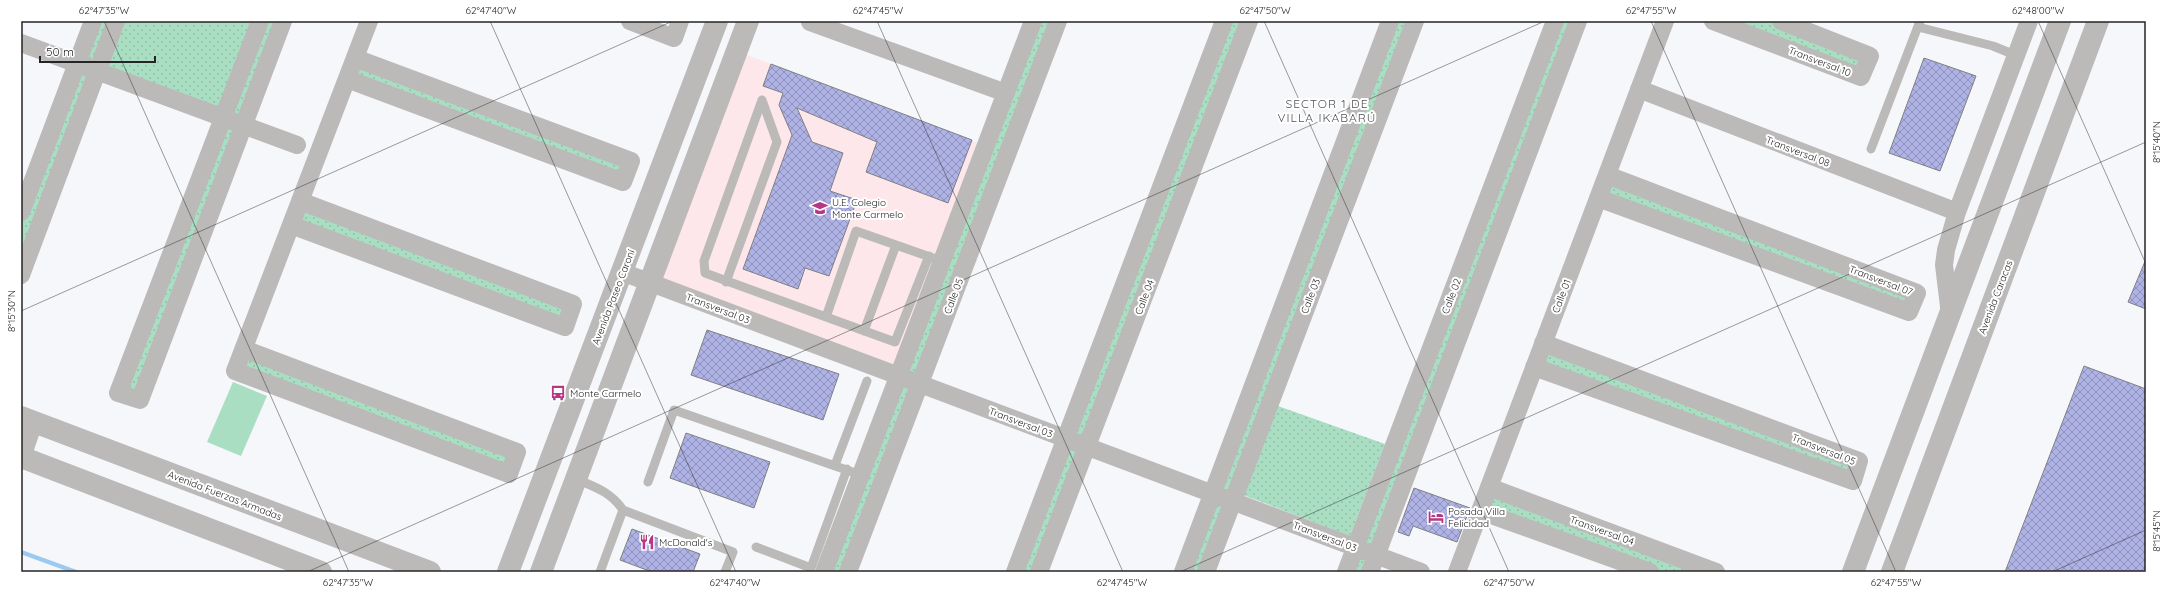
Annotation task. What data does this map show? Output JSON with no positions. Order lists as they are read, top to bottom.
{
  "streets": {
    "street": [
      "Transversal 10",
      "Transversal 08",
      "Transversal 07",
      "Calle 05",
      "Calle 03",
      "Calle 02",
      "Calle 01",
      "Avenida Paseo Caroní",
      "Calle 04",
      "Avenida Caracas",
      "Transversal 03",
      "Transversal 05",
      "Avenida Fuerzas Armadas",
      "Transversal 04"
    ]
  },
  "crossings": [
    ["Transversal 08", "Calle 01"],
    ["Transversal 07", "Calle 01"],
    ["Calle 05", "Transversal 03"],
    ["Calle 03", "Transversal 03"],
    ["Calle 02", "Transversal 03"],
    ["Calle 01", "Transversal 05"],
    ["Calle 01", "Transversal 04"],
    ["Avenida Paseo Caroní", "Transversal 03"],
    ["Calle 04", "Transversal 03"]
  ],
  "districts": ["SECTOR 1 DE VILLA IKABARÚ"],
  "places": {
    "school or university": ["U.E. Colegio Monte Carmelo"],
    "bus stop": ["Monte Carmelo"],
    "hotel": ["Posada Villa Felicidad"],
    "restaurant": ["McDonald's"]
  },
  "scale_bar": "50 m",
  "coordinates": [
    "62°47'35\"W",
    "62°47'40\"W",
    "62°47'45\"W",
    "62°47'50\"W",
    "62°47'55\"W",
    "62°48'00\"W",
    "8°15'40\"N",
    "8°15'30\"N",
    "8°15'45\"N"
  ]
}
